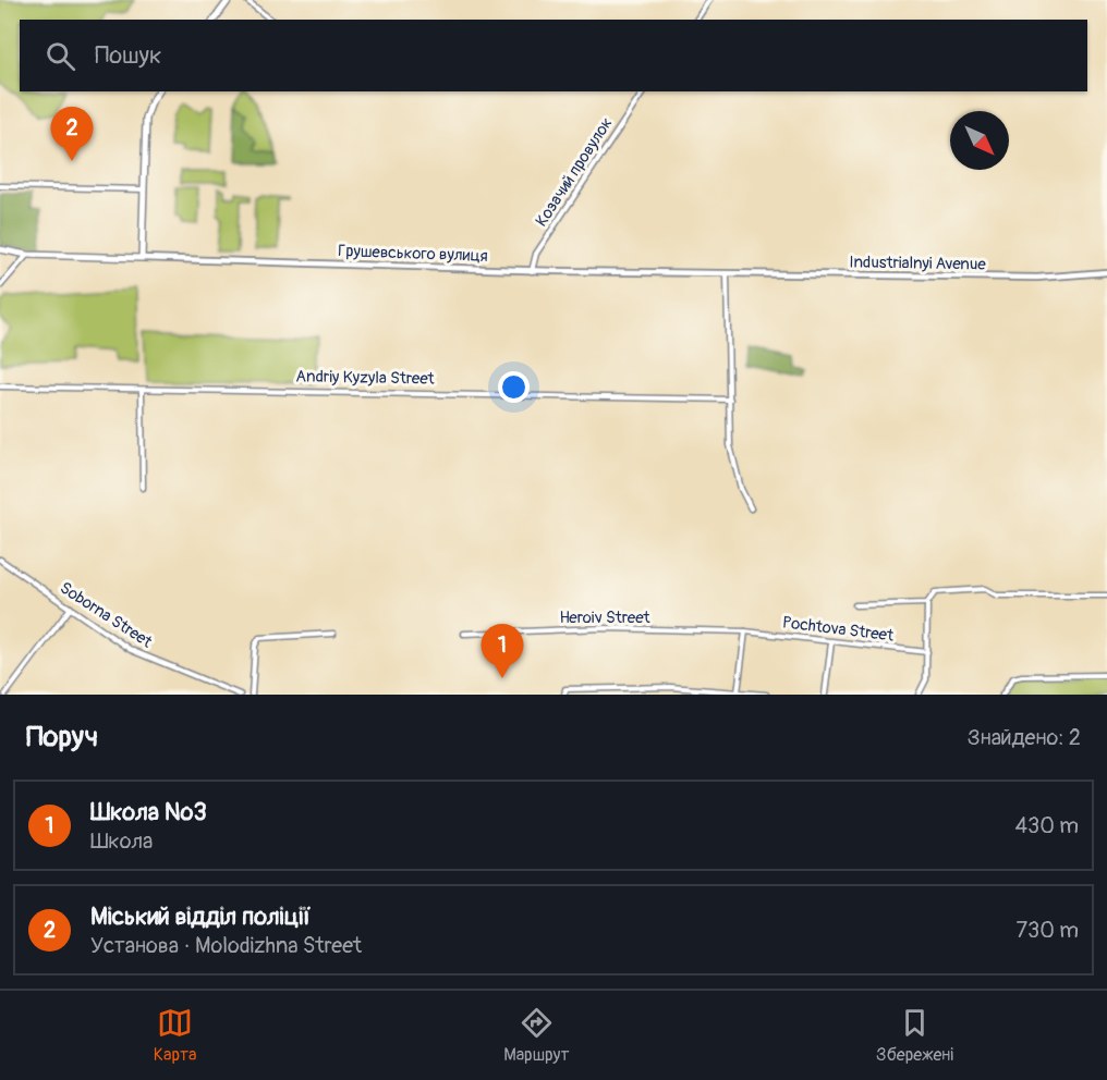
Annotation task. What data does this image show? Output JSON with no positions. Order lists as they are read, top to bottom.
{
  "streets": {
    "main road": ["Грушевського вулиця"],
    "street": [
      "Козачий провулок",
      "Industrialnyi Avenue",
      "Andriy Kyzyla Street",
      "Soborna Street",
      "Heroiv Street",
      "Pochtova Street"
    ]
  },
  "crossings": [
    ["Козачий провулок", "Грушевського вулиця"],
    ["Грушевського вулиця", "Industrialnyi Avenue"],
    ["Heroiv Street", "Pochtova Street"]
  ],
  "north": "bottom right",
  "page": {
    "search": "Пошук",
    "pins": ["2", "1"],
    "heading": ["Поруч", "Знайдено: 2"],
    "list": [
      {
        "mark": "1",
        "name": "Школа №3",
        "note": "Школа",
        "value": "430 m"
      },
      {
        "mark": "2",
        "name": "Міський відділ поліції",
        "note": "Установа · Molodizhna Street",
        "value": "730 m"
      }
    ],
    "nav": ["Карта", "Маршрут", "Збережені"]
  }
}
